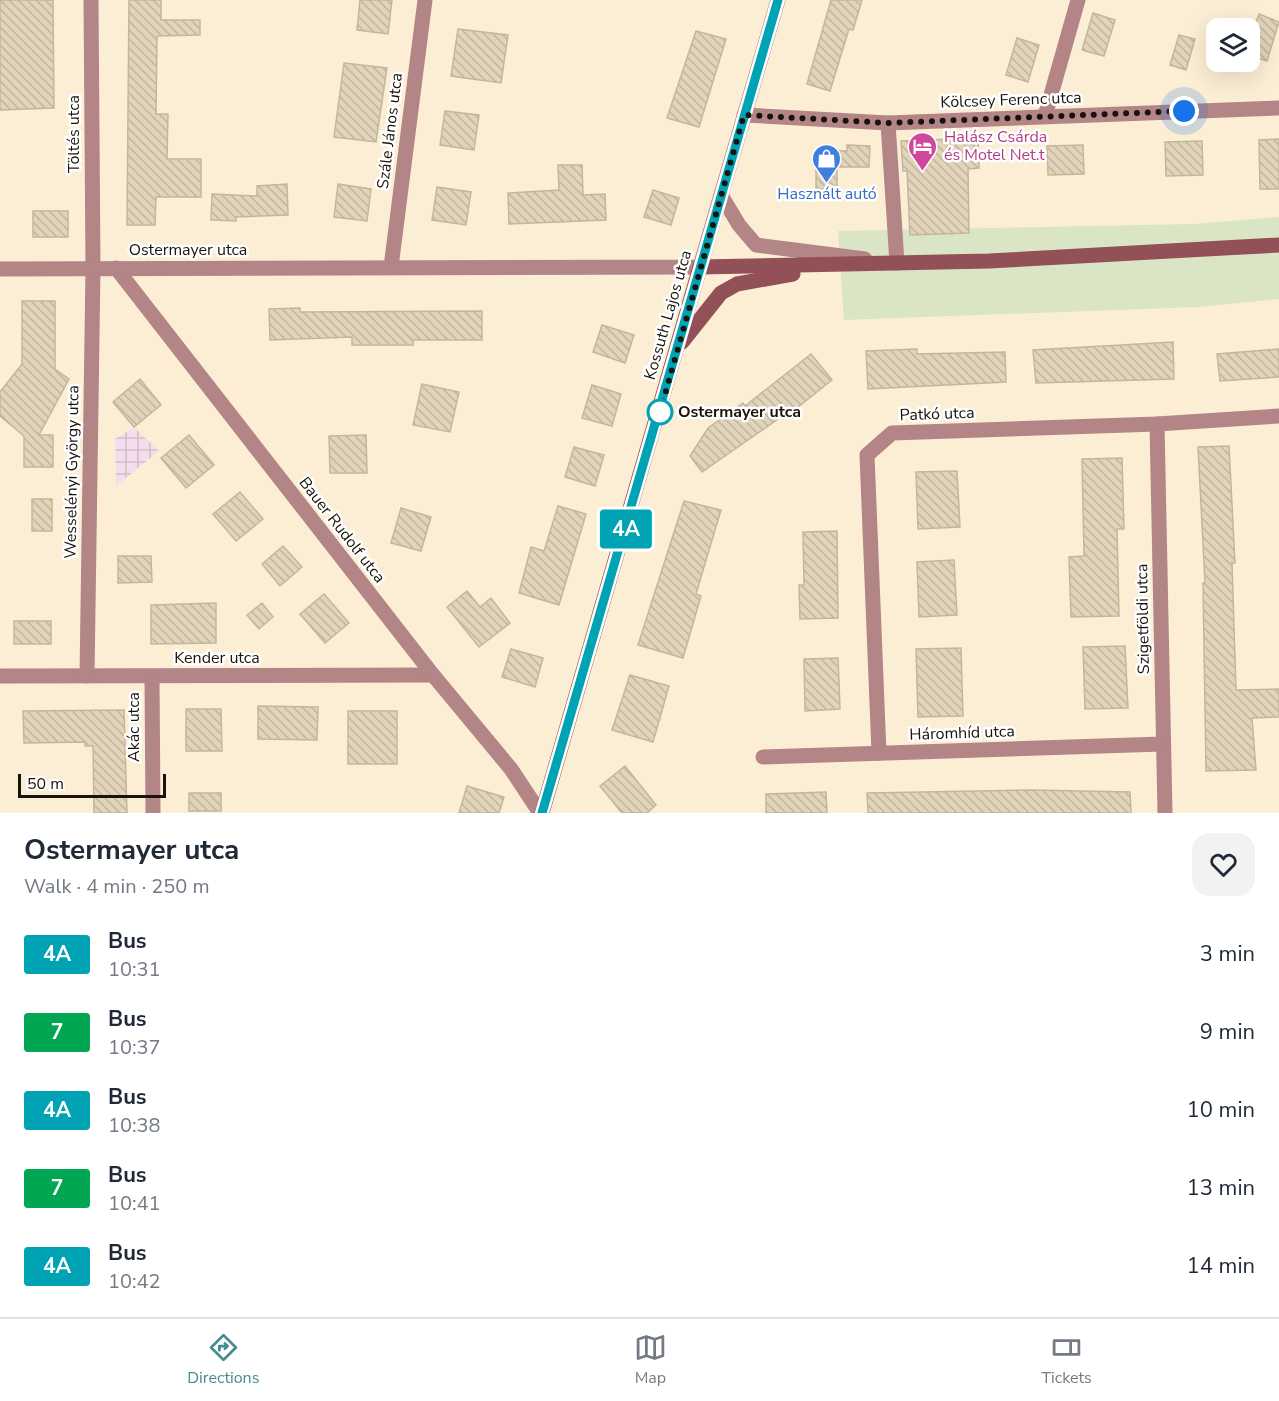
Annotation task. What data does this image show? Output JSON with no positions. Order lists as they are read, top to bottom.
{
  "streets": {
    "main road": ["Kossuth Lajos utca"],
    "street": [
      "Kölcsey Ferenc utca",
      "Szále János utca",
      "Töltés utca",
      "Ostermayer utca",
      "Patkó utca",
      "Wesselényi György utca",
      "Bauer Rudolf utca",
      "Szigetföldi utca",
      "Kender utca",
      "Akác utca",
      "Háromhíd utca"
    ]
  },
  "crossings": [
    ["Kölcsey Ferenc utca", "Kossuth Lajos utca"],
    ["Szále János utca", "Ostermayer utca"],
    ["Töltés utca", "Ostermayer utca"],
    ["Töltés utca", "Wesselényi György utca"],
    ["Ostermayer utca", "Kossuth Lajos utca"],
    ["Ostermayer utca", "Wesselényi György utca"],
    ["Ostermayer utca", "Bauer Rudolf utca"],
    ["Kossuth Lajos utca", "Bauer Rudolf utca"],
    ["Patkó utca", "Szigetföldi utca"],
    ["Patkó utca", "Háromhíd utca"],
    ["Wesselényi György utca", "Kender utca"],
    ["Bauer Rudolf utca", "Kender utca"],
    ["Szigetföldi utca", "Háromhíd utca"],
    ["Kender utca", "Akác utca"]
  ],
  "places": {
    "hotel": ["Halász Csárda és Motel Net.t"],
    "shop": ["Használt autó"],
    "other": ["Ostermayer utca"]
  },
  "lines": ["bus line 4A"],
  "scale_bar": "50 m",
  "page": {
    "on_map": "4A",
    "scale": "50 m",
    "heading": ["Ostermayer utca", "Walk · 4 min · 250 m"],
    "list": [
      {
        "mark": "4A",
        "name": "Bus",
        "note": "10:31",
        "value": "3 min"
      },
      {
        "mark": "7",
        "name": "Bus",
        "note": "10:37",
        "value": "9 min"
      },
      {
        "mark": "4A",
        "name": "Bus",
        "note": "10:38",
        "value": "10 min"
      },
      {
        "mark": "7",
        "name": "Bus",
        "note": "10:41",
        "value": "13 min"
      },
      {
        "mark": "4A",
        "name": "Bus",
        "note": "10:42",
        "value": "14 min"
      }
    ],
    "tabs": ["Directions", "Map", "Tickets"]
  }
}
